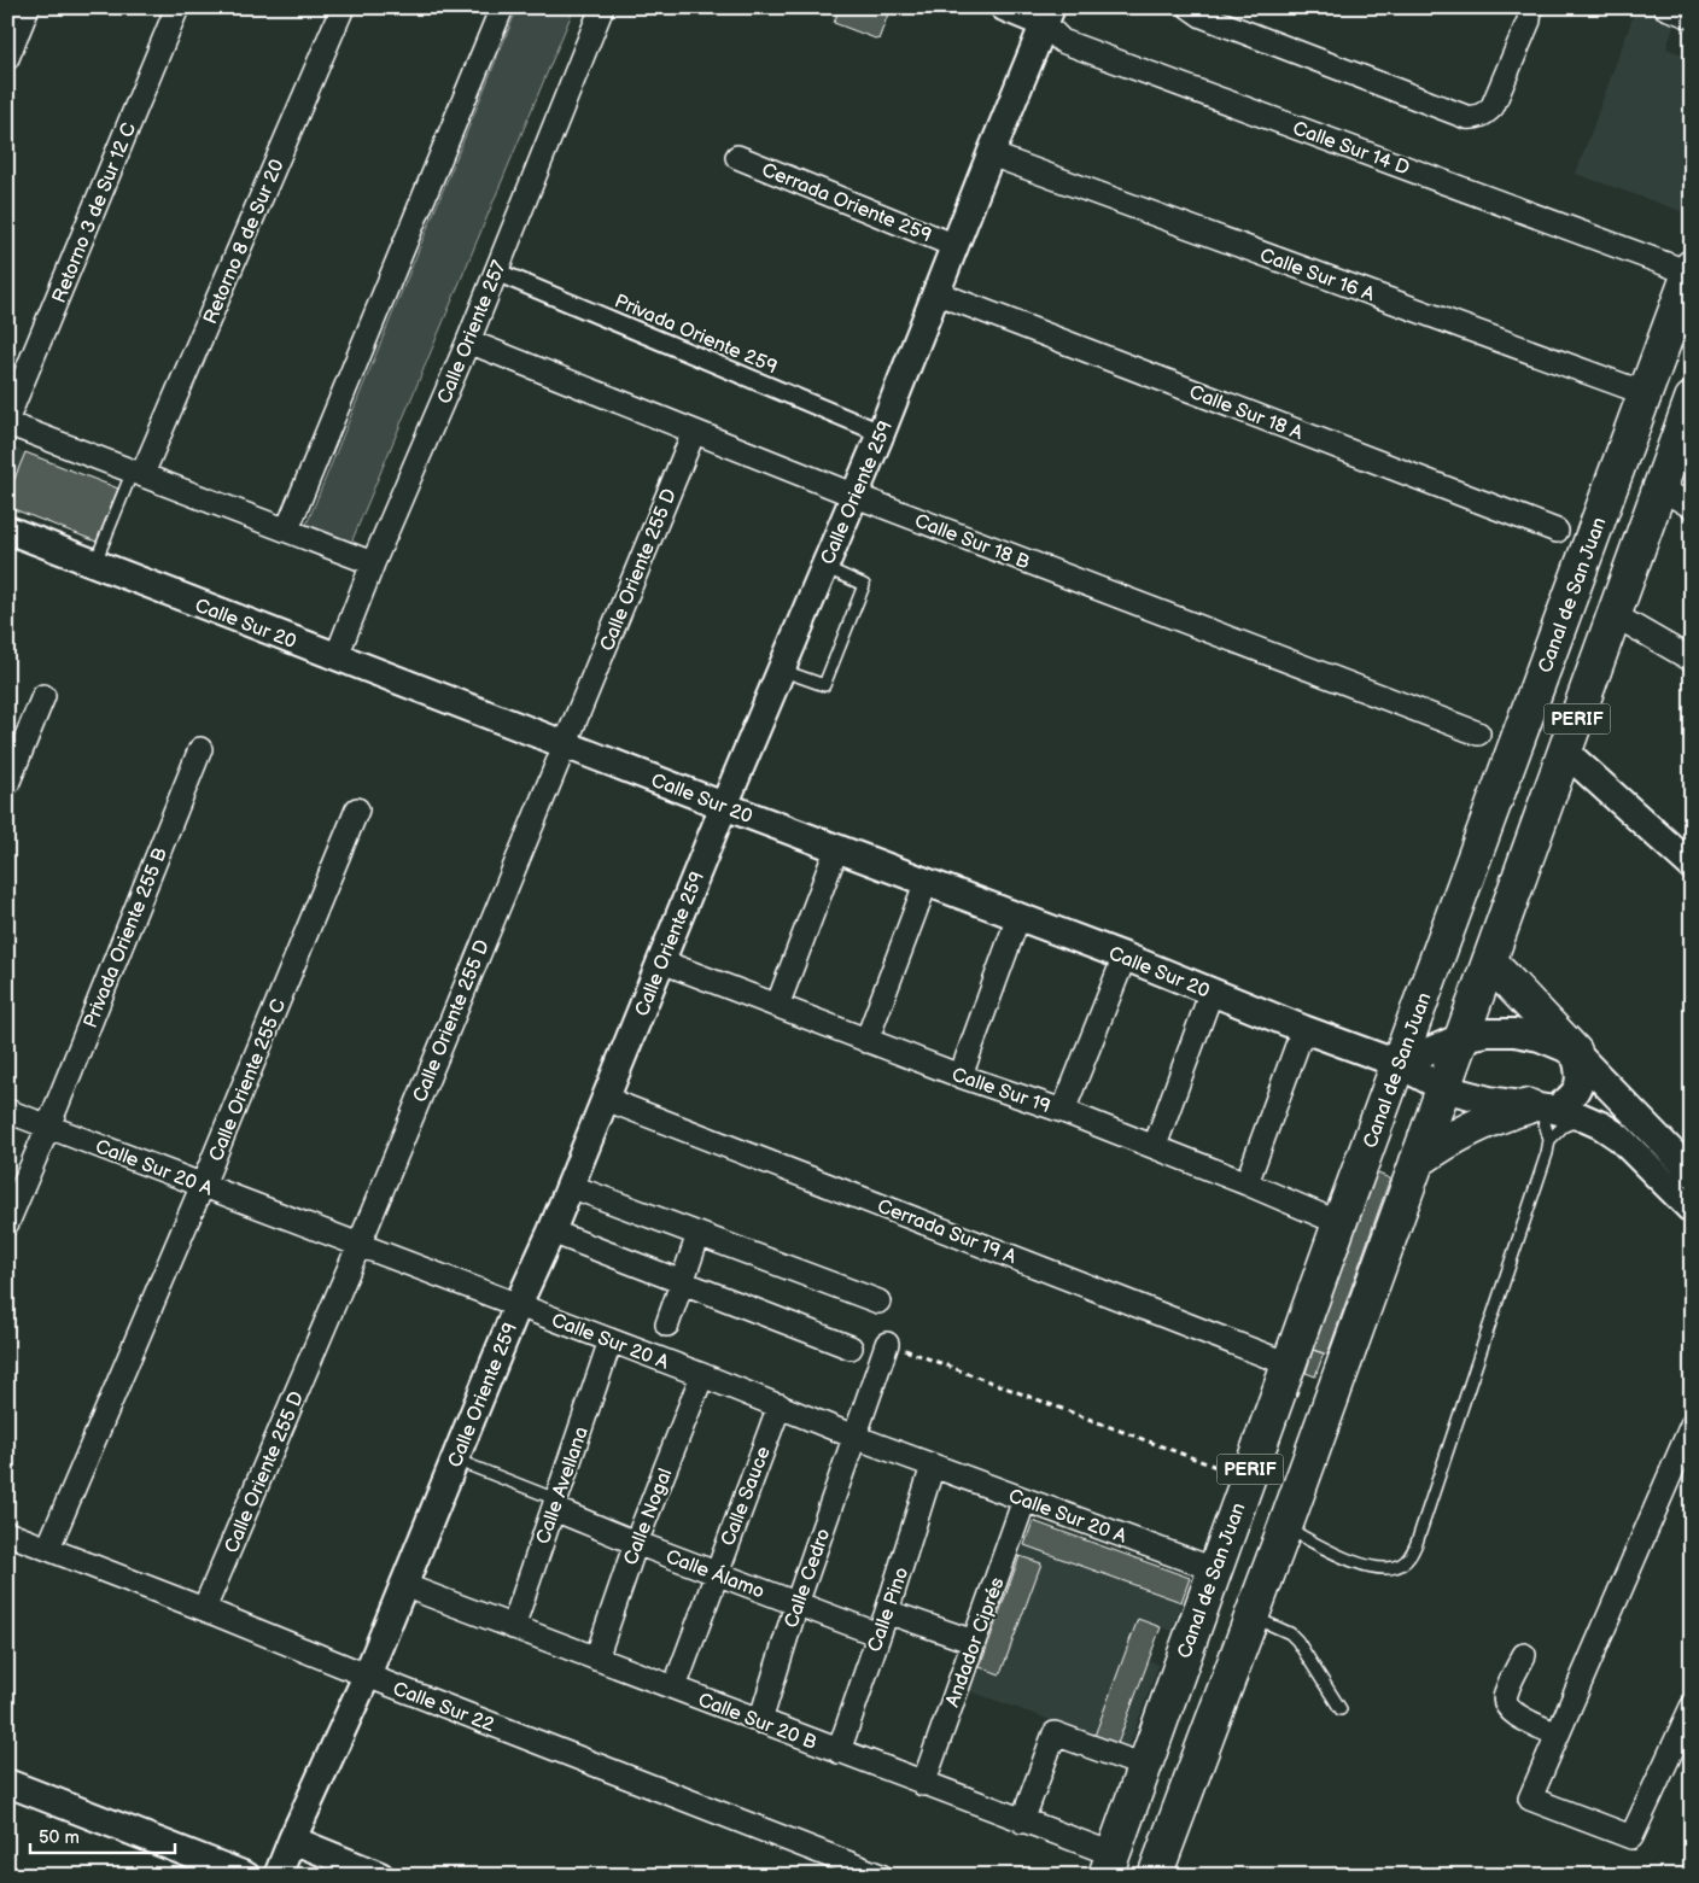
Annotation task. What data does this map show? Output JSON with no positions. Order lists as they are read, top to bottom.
{
  "streets": {
    "main road": ["Canal de San Juan", "PERIF"],
    "street": [
      "Calle Sur 14 D",
      "Cerrada Oriente 259",
      "Retorno 3 de Sur 12 C",
      "Retorno 8 de Sur 20",
      "Calle Sur 16 A",
      "Calle Oriente 257",
      "Privada Oriente 259",
      "Calle Sur 18 A",
      "Calle Oriente 259",
      "Calle Sur 18 B",
      "Calle Oriente 255 D",
      "Calle Sur 20",
      "Privada Oriente 255 B",
      "Calle Oriente 255 C",
      "Calle Sur 19",
      "Calle Sur 20 A",
      "Cerrada Sur 19 A",
      "Calle Avellana",
      "Calle Sauce",
      "Calle Nogal",
      "Calle Álamo",
      "Calle Cedro",
      "Calle Pino",
      "Andador Ciprés",
      "Calle Sur 22",
      "Calle Sur 20 B"
    ]
  },
  "crossings": [
    ["Calle Sur 14 D", "Calle Oriente 259"],
    ["Calle Sur 14 D", "Canal de San Juan"],
    ["Cerrada Oriente 259", "Calle Oriente 259"],
    ["Calle Sur 16 A", "Calle Oriente 259"],
    ["Calle Sur 16 A", "Canal de San Juan"],
    ["Calle Oriente 257", "Privada Oriente 259"],
    ["Calle Oriente 257", "Calle Sur 18 B"],
    ["Calle Oriente 257", "Calle Sur 20"],
    ["Privada Oriente 259", "Calle Oriente 259"],
    ["Calle Sur 18 A", "Calle Oriente 259"],
    ["Calle Oriente 259", "Calle Sur 18 B"],
    ["Calle Oriente 259", "Calle Sur 20"],
    ["Calle Oriente 259", "Calle Sur 19"],
    ["Calle Oriente 259", "Calle Sur 20 A"],
    ["Calle Oriente 259", "Cerrada Sur 19 A"],
    ["Calle Oriente 259", "Calle Álamo"],
    ["Calle Oriente 259", "Calle Sur 22"],
    ["Calle Oriente 259", "Calle Sur 20 B"],
    ["Calle Sur 18 B", "Calle Oriente 255 D"],
    ["Calle Oriente 255 D", "Calle Sur 20"],
    ["Calle Oriente 255 D", "Calle Sur 20 A"],
    ["Calle Oriente 255 D", "Calle Sur 22"],
    ["Canal de San Juan", "Calle Sur 20"],
    ["Canal de San Juan", "Calle Sur 19"],
    ["Canal de San Juan", "Calle Sur 20 A"],
    ["Canal de San Juan", "Cerrada Sur 19 A"],
    ["Canal de San Juan", "Calle Sur 20 B"],
    ["Calle Sur 20", "PERIF"],
    ["Privada Oriente 255 B", "Calle Sur 20 A"],
    ["Calle Oriente 255 C", "Calle Sur 20 A"],
    ["Calle Oriente 255 C", "Calle Sur 22"],
    ["Calle Sur 20 A", "Calle Avellana"],
    ["Calle Sur 20 A", "Calle Sauce"],
    ["Calle Sur 20 A", "Calle Nogal"],
    ["Calle Sur 20 A", "Calle Cedro"],
    ["Calle Sur 20 A", "Calle Pino"],
    ["Calle Sur 20 A", "Andador Ciprés"],
    ["Calle Avellana", "Calle Álamo"],
    ["Calle Avellana", "Calle Sur 20 B"],
    ["Calle Sauce", "Calle Álamo"],
    ["Calle Sauce", "Calle Sur 20 B"],
    ["Calle Nogal", "Calle Álamo"],
    ["Calle Nogal", "Calle Sur 20 B"],
    ["Calle Álamo", "Calle Cedro"],
    ["Calle Álamo", "Calle Pino"],
    ["Calle Cedro", "Calle Sur 20 B"],
    ["Calle Pino", "Calle Sur 20 B"],
    ["Andador Ciprés", "Calle Sur 20 B"]
  ],
  "scale_bar": "50 m"
}
